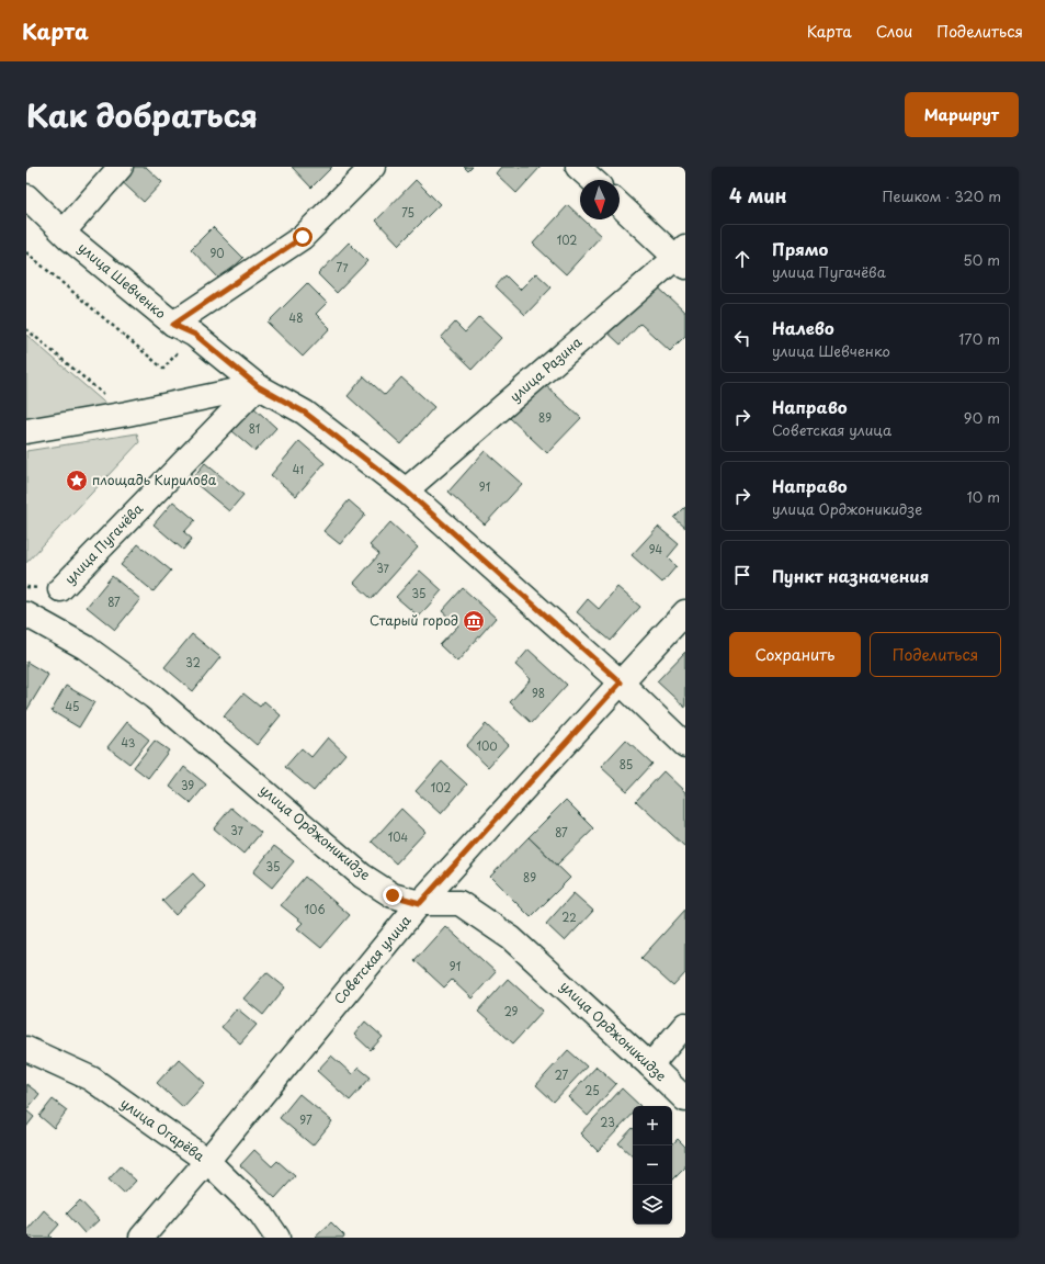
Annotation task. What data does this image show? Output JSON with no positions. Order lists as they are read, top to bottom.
{
  "streets": {
    "street": [
      "улица Шевченко",
      "улица Разина",
      "улица Пугачёва",
      "улица Орджоникидзе",
      "Советская улица",
      "улица Огарёва"
    ]
  },
  "crossings": [
    ["улица Шевченко", "улица Разина"],
    ["улица Шевченко", "улица Пугачёва"],
    ["улица Шевченко", "Советская улица"],
    ["улица Орджоникидзе", "Советская улица"],
    ["Советская улица", "улица Огарёва"]
  ],
  "places": {
    "place": ["площадь Кирилова"],
    "museum": ["Старый город"]
  },
  "house_numbers": [
    "75",
    "102",
    "90",
    "77",
    "48",
    "89",
    "81",
    "41",
    "91",
    "94",
    "37",
    "35",
    "87",
    "32",
    "98",
    "45",
    "43",
    "100",
    "85",
    "39",
    "102",
    "37",
    "87",
    "104",
    "35",
    "89",
    "106",
    "22",
    "91",
    "29",
    "27",
    "25",
    "97",
    "23"
  ],
  "north": "bottom",
  "page": {
    "header": "Карта",
    "nav": ["Карта", "Слои", "Поделиться"],
    "title": "Как добраться",
    "buttons": [
      "Маршрут",
      ["Сохранить", "Поделиться"]
    ],
    "heading": ["4 мин", "Пешком · 320 m"],
    "list": [
      ["Прямо", "улица Пугачёва", "50 m"],
      ["Налево", "улица Шевченко", "170 m"],
      ["Направо", "Советская улица", "90 m"],
      ["Направо", "улица Орджоникидзе", "10 m"],
      "Пункт назначения"
    ],
    "map_buttons": ["+", "−"]
  }
}
